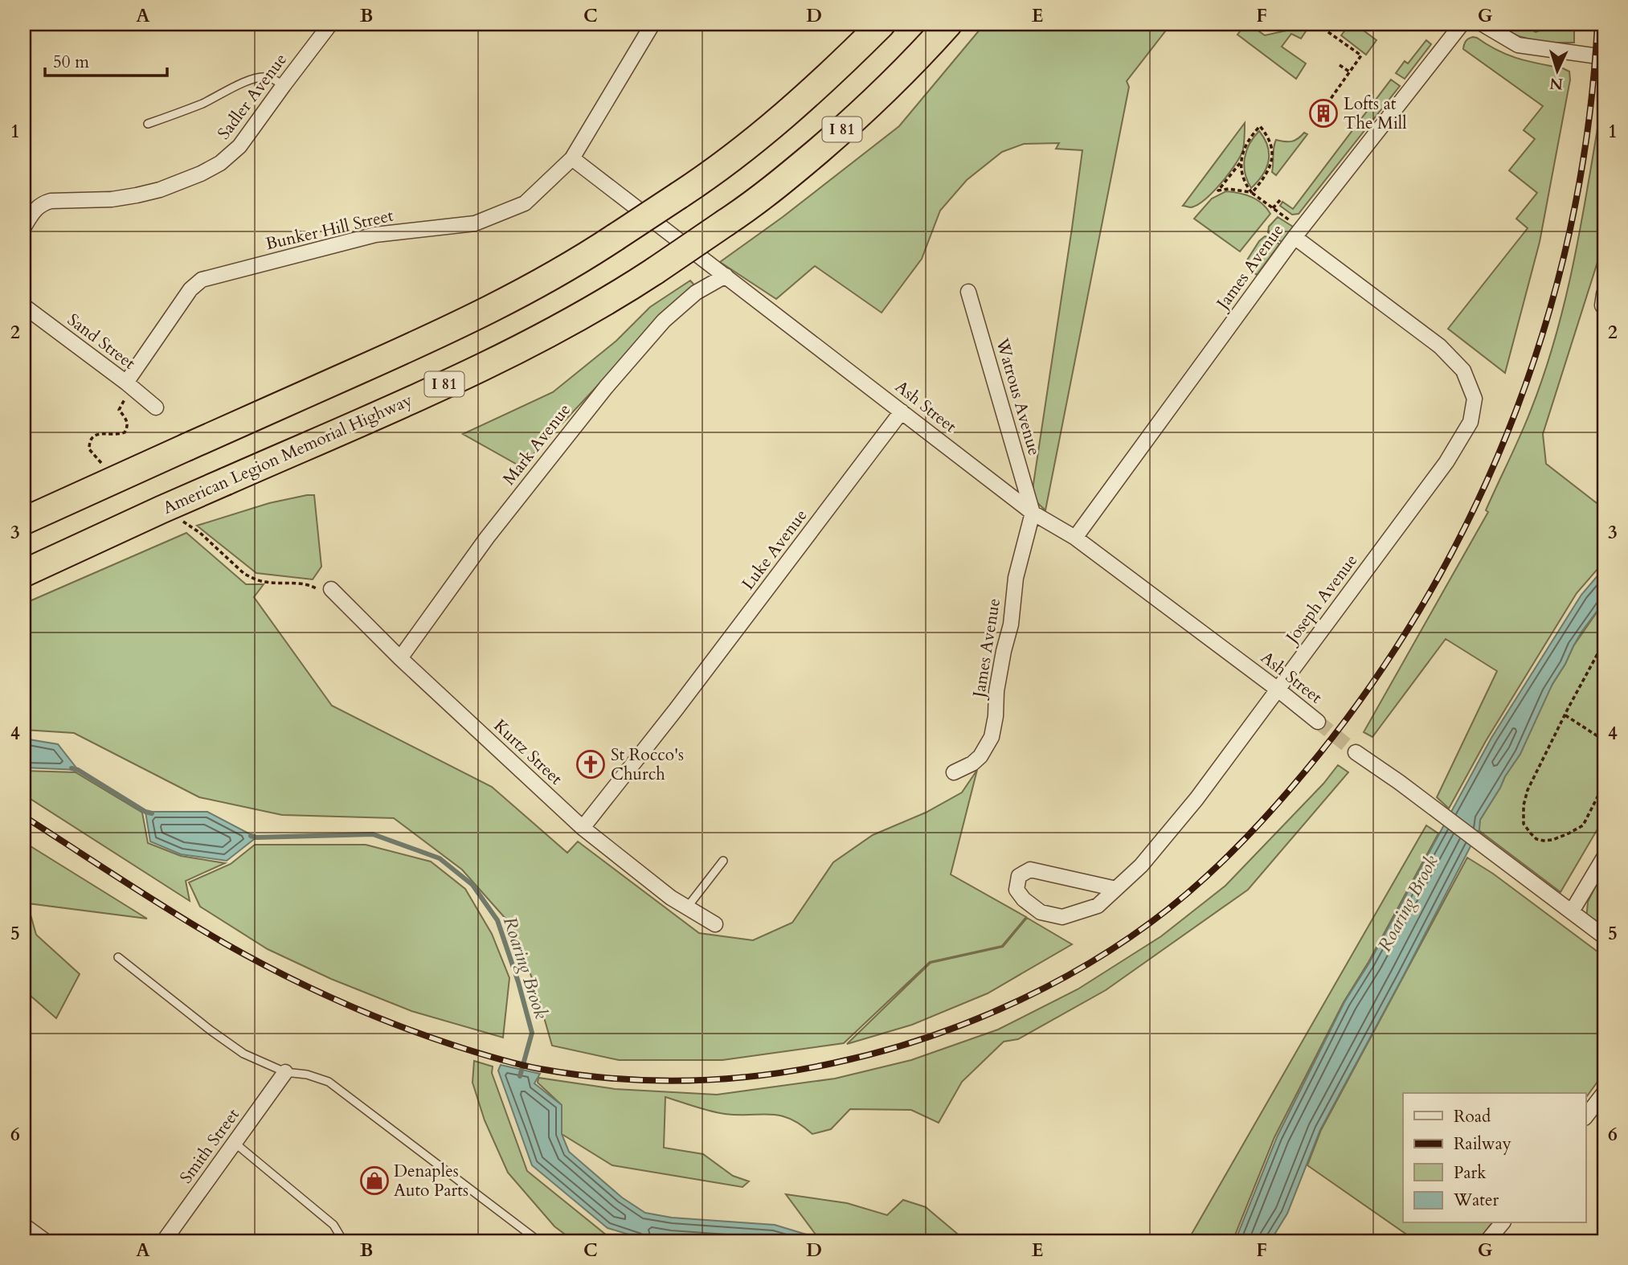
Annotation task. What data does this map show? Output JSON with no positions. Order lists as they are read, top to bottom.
{
  "streets": {
    "highway": ["I 81", "American Legion Memorial Highway"],
    "street": [
      "Sadler Avenue",
      "Bunker Hill Street",
      "James Avenue",
      "Sand Street",
      "Watrous Avenue",
      "Ash Street",
      "Mark Avenue",
      "Luke Avenue",
      "Joseph Avenue",
      "Kurtz Street",
      "Smith Street"
    ]
  },
  "crossings": [
    ["Bunker Hill Street", "Sand Street"],
    ["Bunker Hill Street", "Ash Street"],
    ["James Avenue", "Watrous Avenue"],
    ["James Avenue", "Ash Street"],
    ["James Avenue", "Joseph Avenue"],
    ["Watrous Avenue", "Ash Street"],
    ["Ash Street", "Mark Avenue"],
    ["Ash Street", "Luke Avenue"],
    ["Ash Street", "Joseph Avenue"],
    ["Mark Avenue", "Kurtz Street"],
    ["Luke Avenue", "Kurtz Street"]
  ],
  "water": ["Roaring Brook"],
  "places": {
    "building": ["Lofts at The Mill"],
    "church": ["St Rocco's Church"],
    "shop": ["Denaples Auto Parts"]
  },
  "legend": [
    "Road",
    "Railway",
    "Park",
    "Water"
  ],
  "scale_bar": "50 m",
  "north": "bottom",
  "grid": {
    "columns": [
      "A",
      "B",
      "C",
      "D",
      "E",
      "F",
      "G"
    ],
    "rows": [
      "1",
      "2",
      "3",
      "4",
      "5",
      "6"
    ]
  }
}
